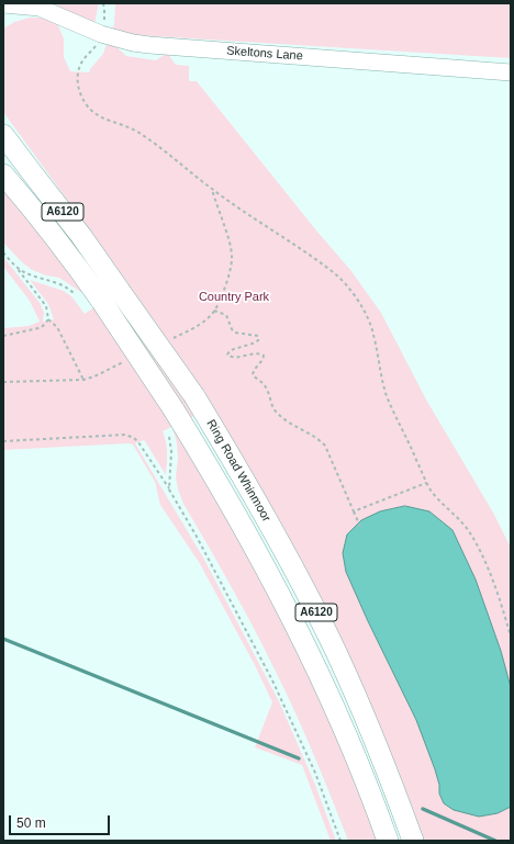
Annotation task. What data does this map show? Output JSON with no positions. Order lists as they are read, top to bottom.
{
  "streets": {
    "highway": ["A6120", "Ring Road Whinmoor"],
    "street": ["Skeltons Lane"]
  },
  "parks": ["Country Park"],
  "scale_bar": "50 m"
}
